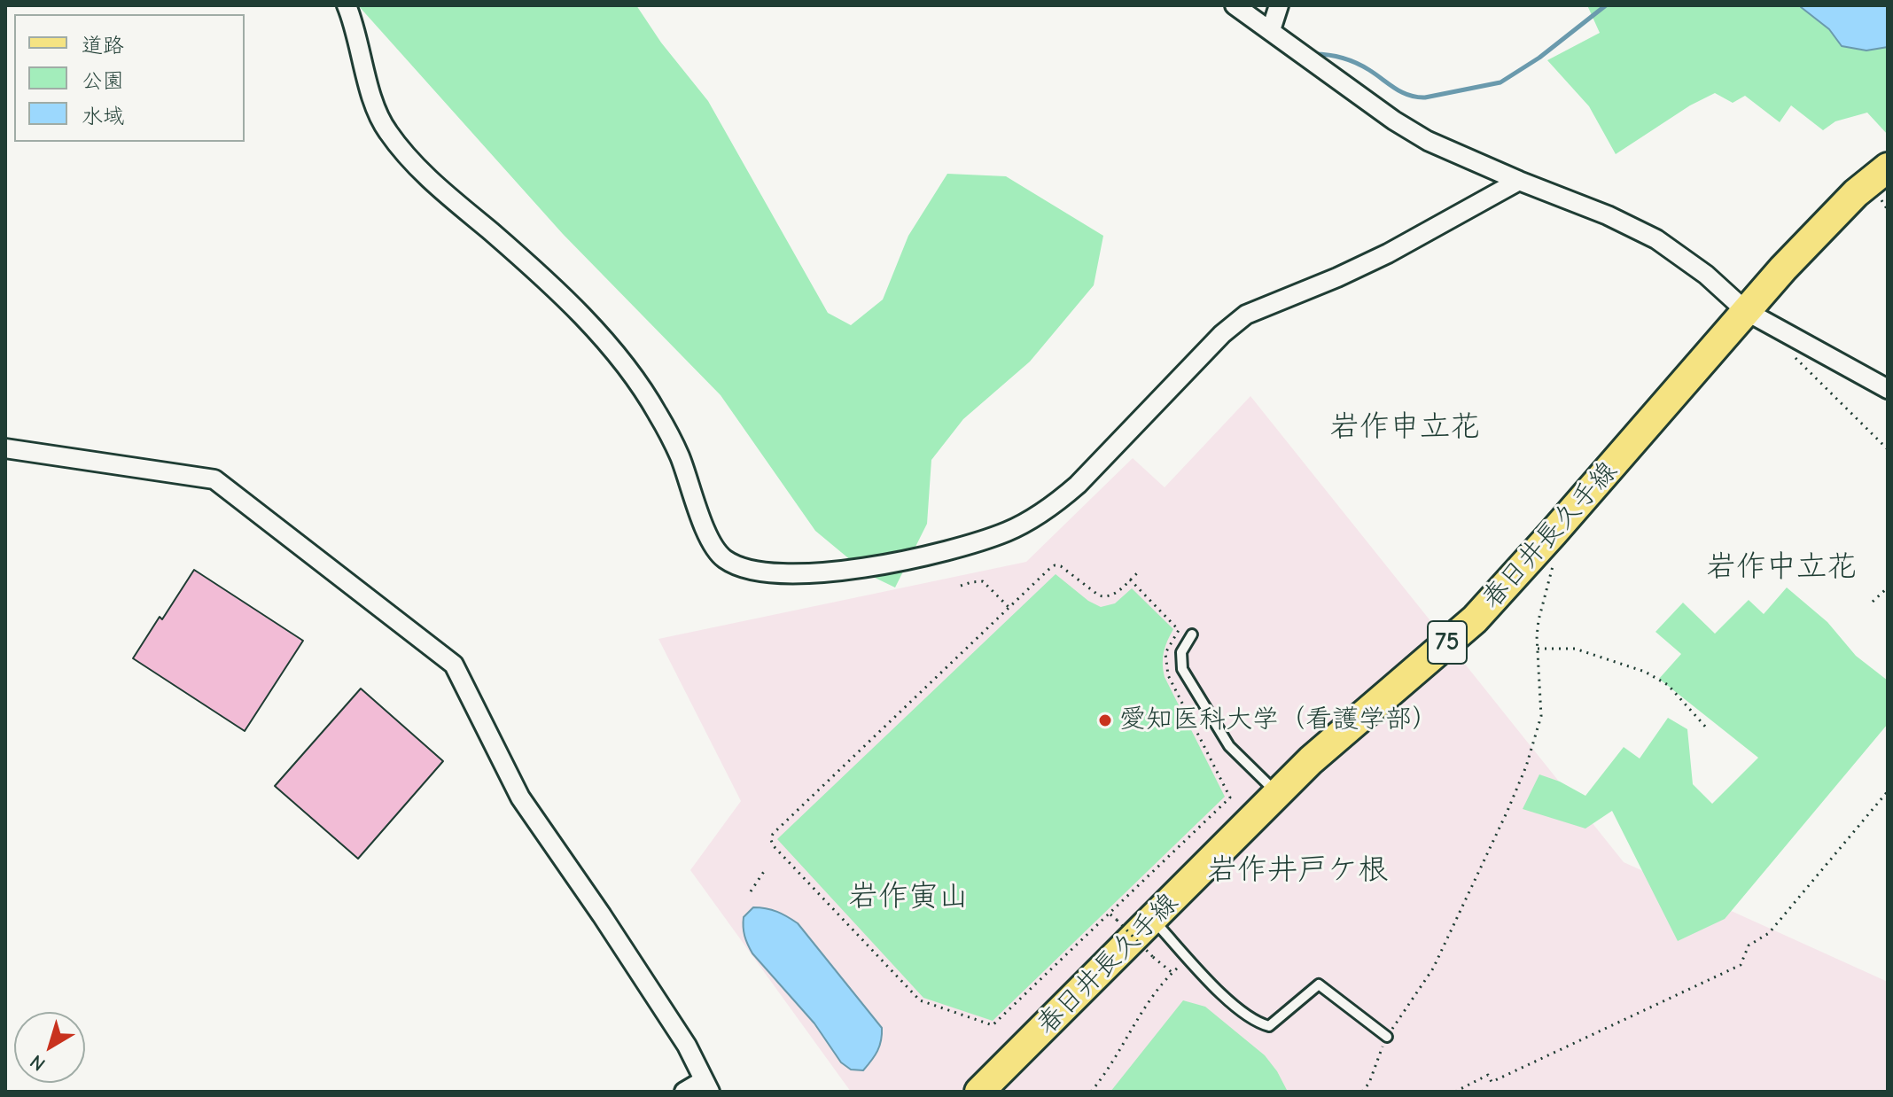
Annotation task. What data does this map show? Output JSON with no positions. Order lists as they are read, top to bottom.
{
  "streets": {
    "main road": ["春日井長久手線", "75"]
  },
  "districts": [
    "岩作申立花",
    "岩作中立花",
    "岩作井戸ケ根",
    "岩作寅山"
  ],
  "places": ["愛知医科大学（看護学部）"],
  "legend": ["道路", "公園", "水域"],
  "north": "bottom left"
}
